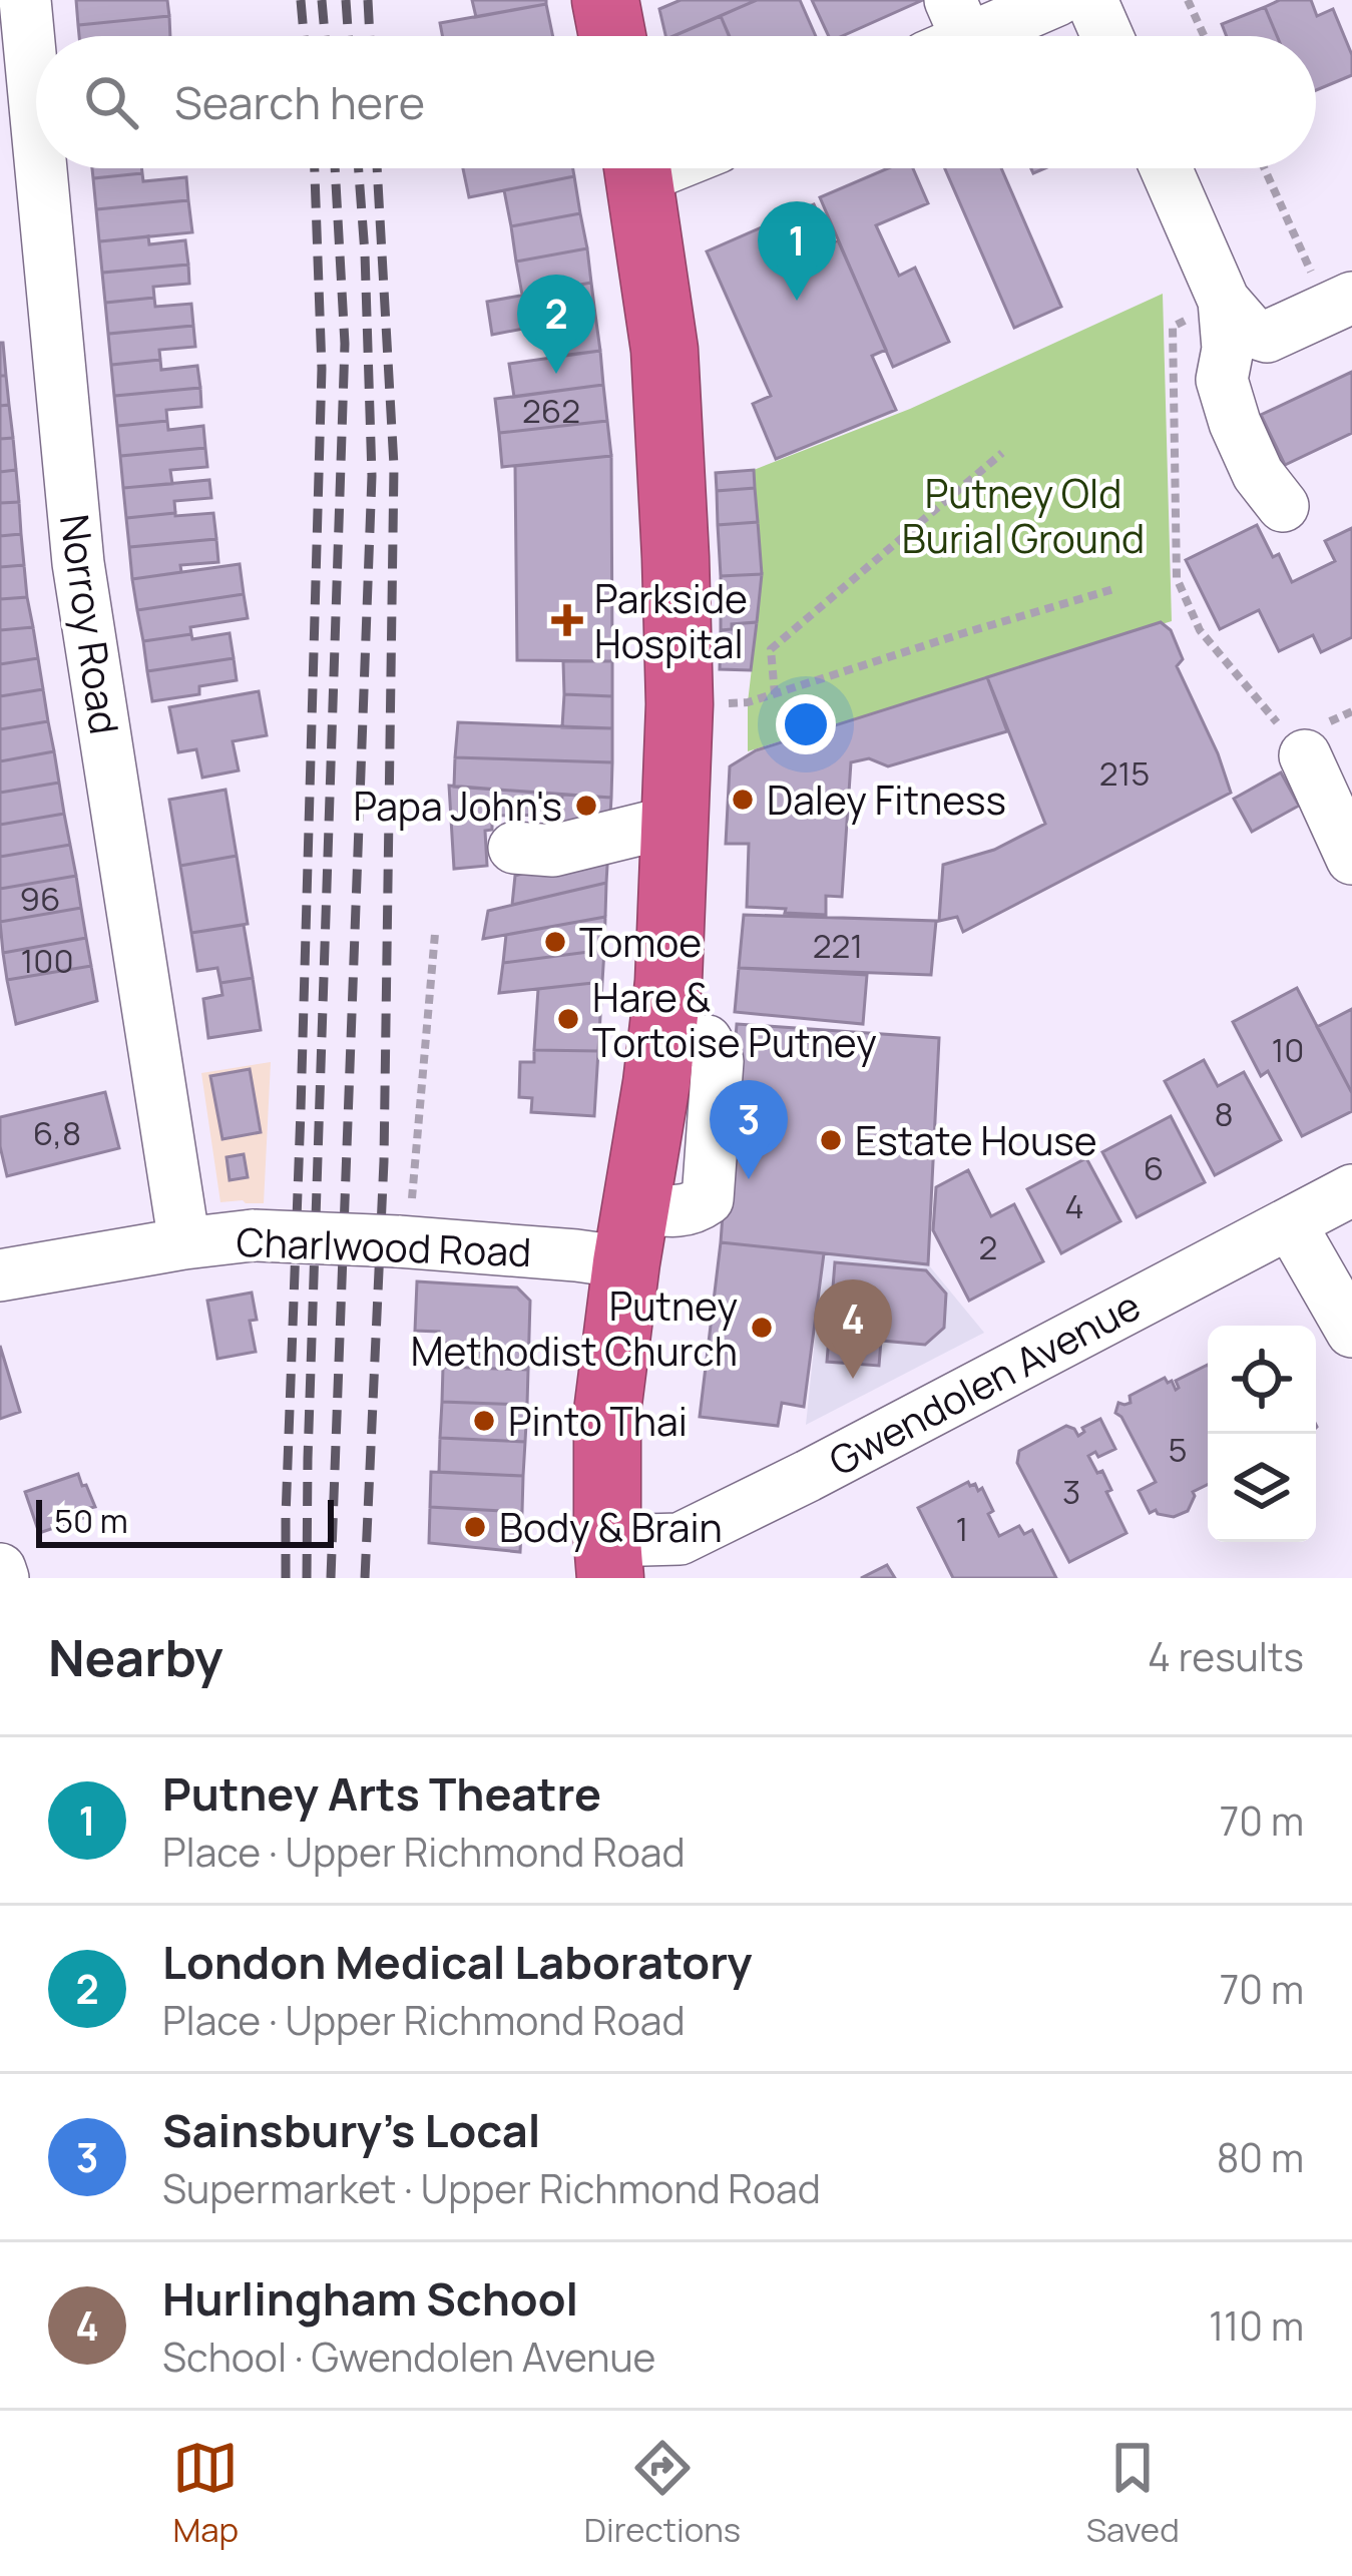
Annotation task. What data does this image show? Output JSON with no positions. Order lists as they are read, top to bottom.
{
  "streets": {
    "street": ["Norroy Road", "Charlwood Road", "Gwendolen Avenue"]
  },
  "crossings": [
    ["Norroy Road", "Charlwood Road"]
  ],
  "parks": ["Putney Old Burial Ground"],
  "places": {
    "health": ["Parkside Hospital"],
    "other": [
      "Daley Fitness",
      "Papa John's",
      "Tomoe",
      "Hare & Tortoise Putney",
      "Estate House",
      "Putney Methodist Church",
      "Pinto Thai",
      "Body & Brain"
    ]
  },
  "house_numbers": [
    "262",
    "215",
    "96",
    "221",
    "100",
    "10",
    "8",
    "6,8",
    "6",
    "4",
    "2",
    "5",
    "3",
    "1"
  ],
  "scale_bar": "50 m",
  "page": {
    "search": "Search here",
    "pins": [
      "1",
      "2",
      "3",
      "4"
    ],
    "scale": "50 m",
    "heading": ["Nearby", "4 results"],
    "list": [
      {
        "mark": "1",
        "name": "Putney Arts Theatre",
        "note": "Place · Upper Richmond Road",
        "value": "70 m"
      },
      {
        "mark": "2",
        "name": "London Medical Laboratory",
        "note": "Place · Upper Richmond Road",
        "value": "70 m"
      },
      {
        "mark": "3",
        "name": "Sainsbury's Local",
        "note": "Supermarket · Upper Richmond Road",
        "value": "80 m"
      },
      {
        "mark": "4",
        "name": "Hurlingham School",
        "note": "School · Gwendolen Avenue",
        "value": "110 m"
      }
    ],
    "nav": ["Map", "Directions", "Saved"]
  }
}
